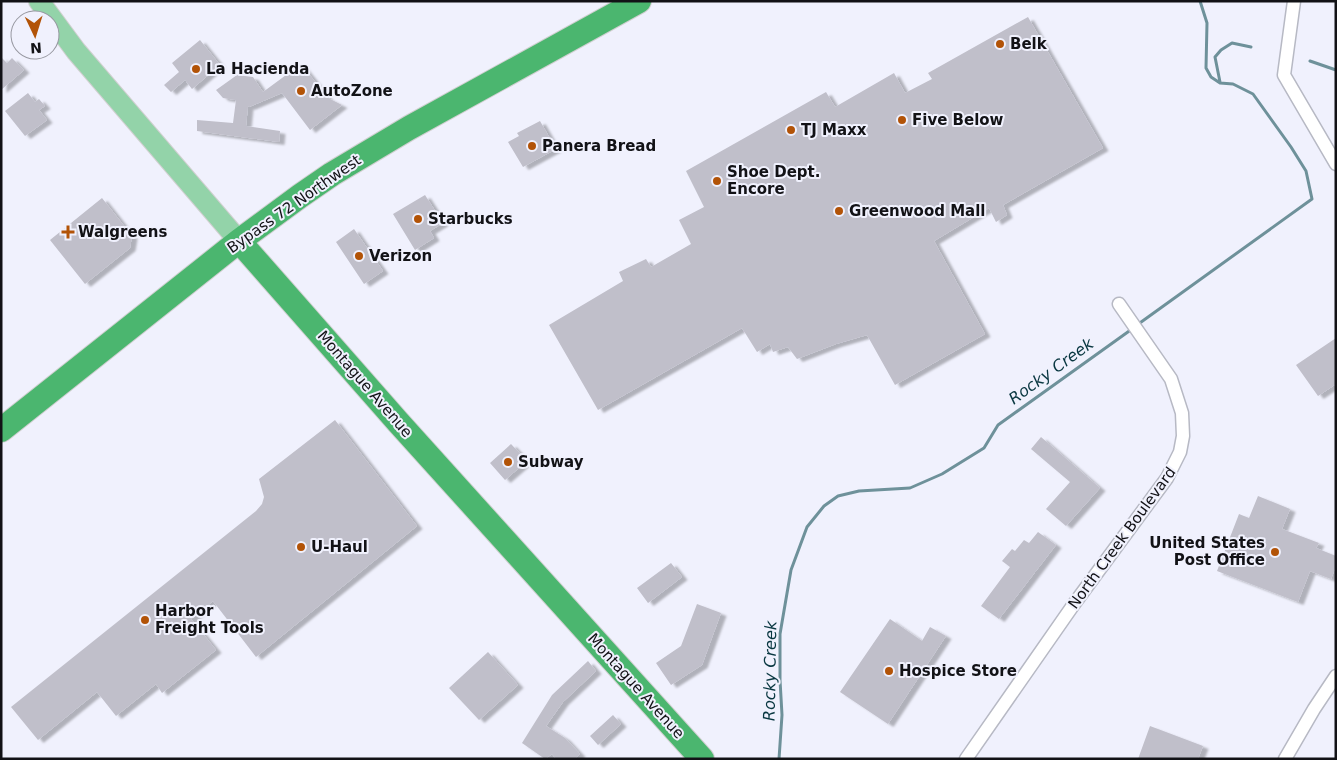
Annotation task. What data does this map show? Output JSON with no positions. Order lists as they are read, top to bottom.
{
  "streets": {
    "highway": ["Bypass 72 Northwest", "Montague Avenue"],
    "street": ["North Creek Boulevard"]
  },
  "crossings": [
    ["Bypass 72 Northwest", "Montague Avenue"]
  ],
  "water": ["Rocky Creek"],
  "places": {
    "other": [
      "Belk",
      "La Hacienda",
      "AutoZone",
      "Five Below",
      "TJ Maxx",
      "Panera Bread",
      "Shoe Dept. Encore",
      "Greenwood Mall",
      "Starbucks",
      "Verizon",
      "Subway",
      "U-Haul",
      "United States Post Office",
      "Harbor Freight Tools",
      "Hospice Store"
    ],
    "health": ["Walgreens"]
  },
  "north": "bottom"
}
